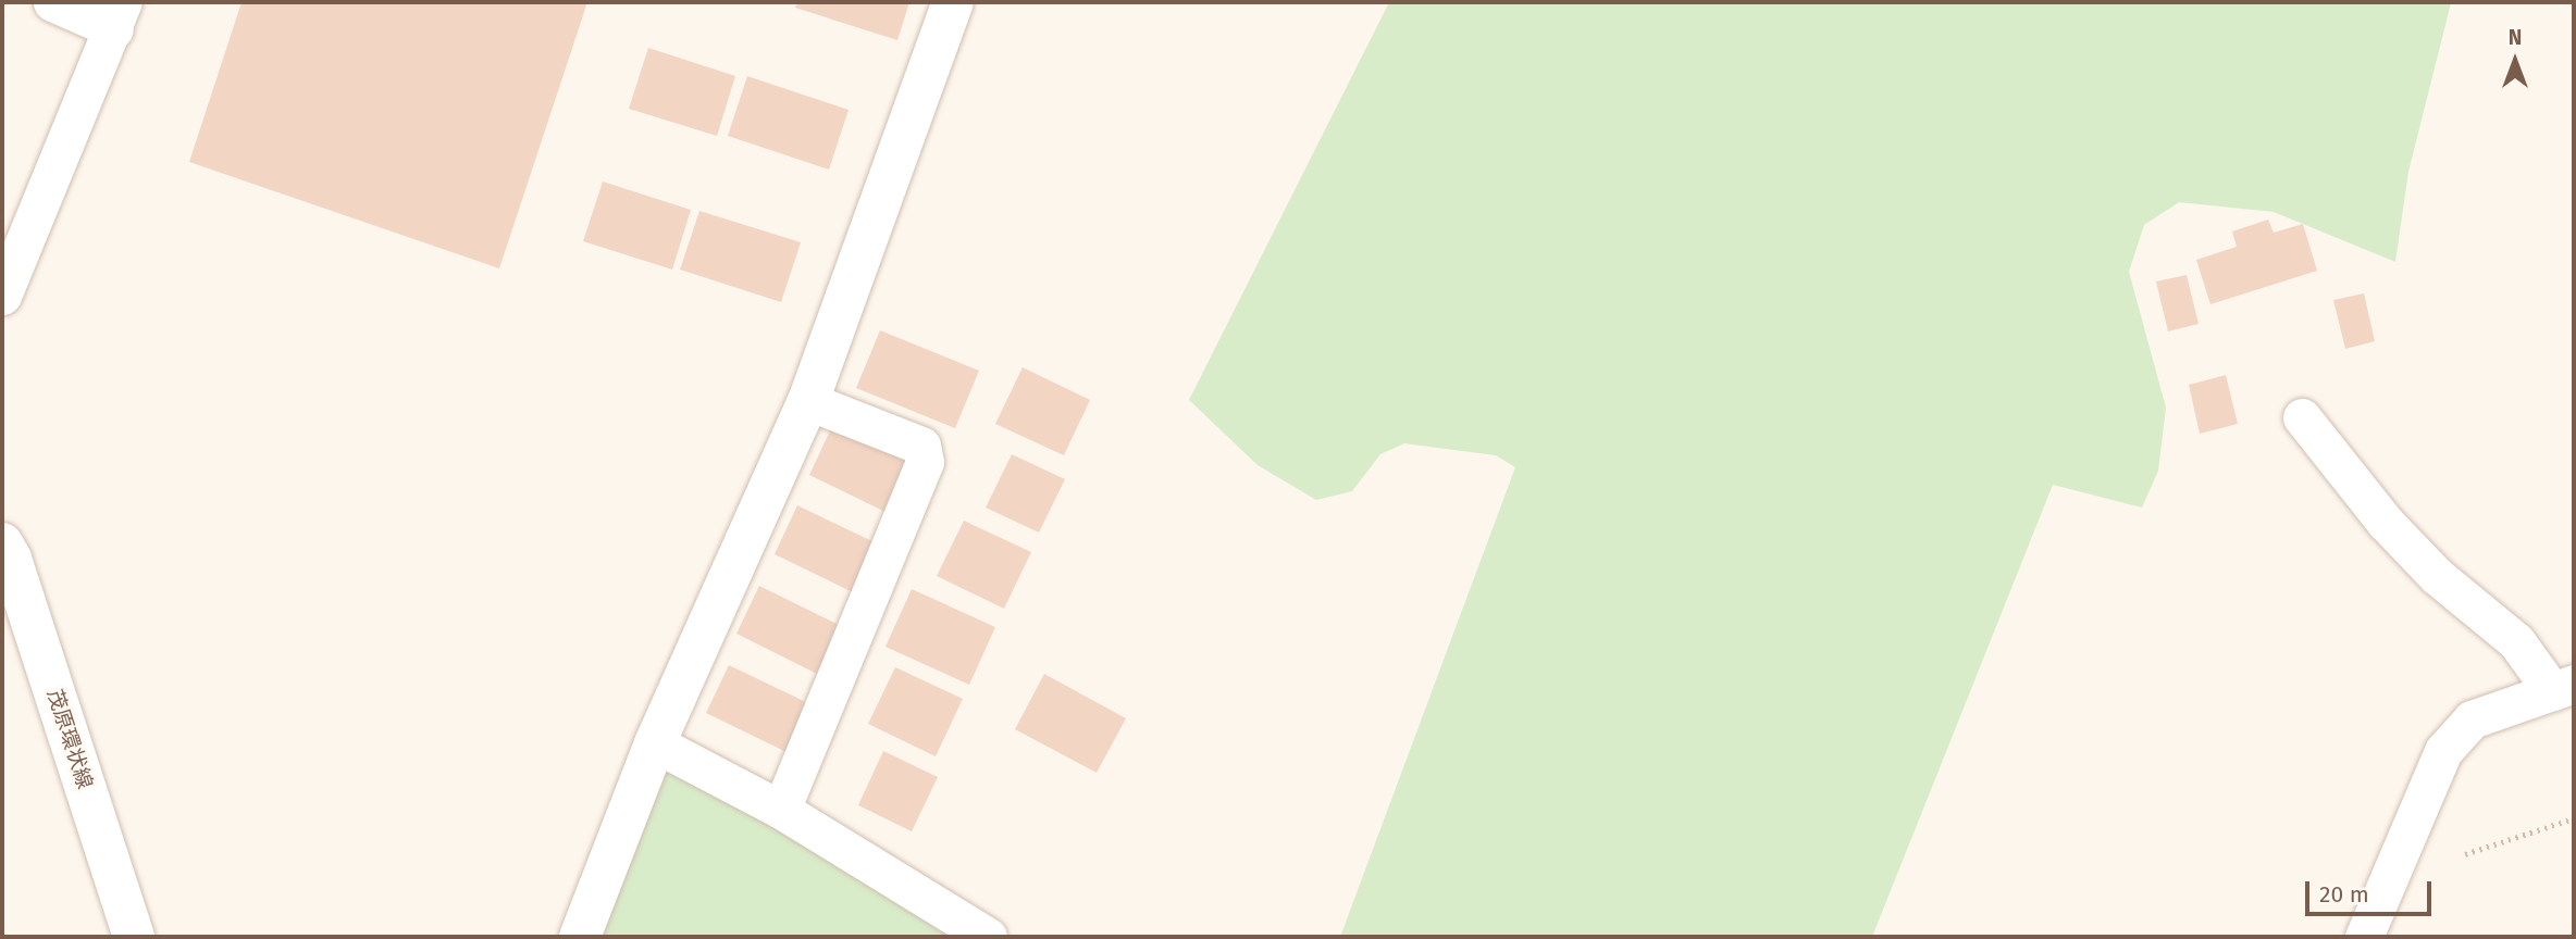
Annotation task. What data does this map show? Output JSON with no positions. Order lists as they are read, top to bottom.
{
  "streets": {
    "street": ["茂原環状線"]
  },
  "scale_bar": "20 m",
  "north": "top"
}
